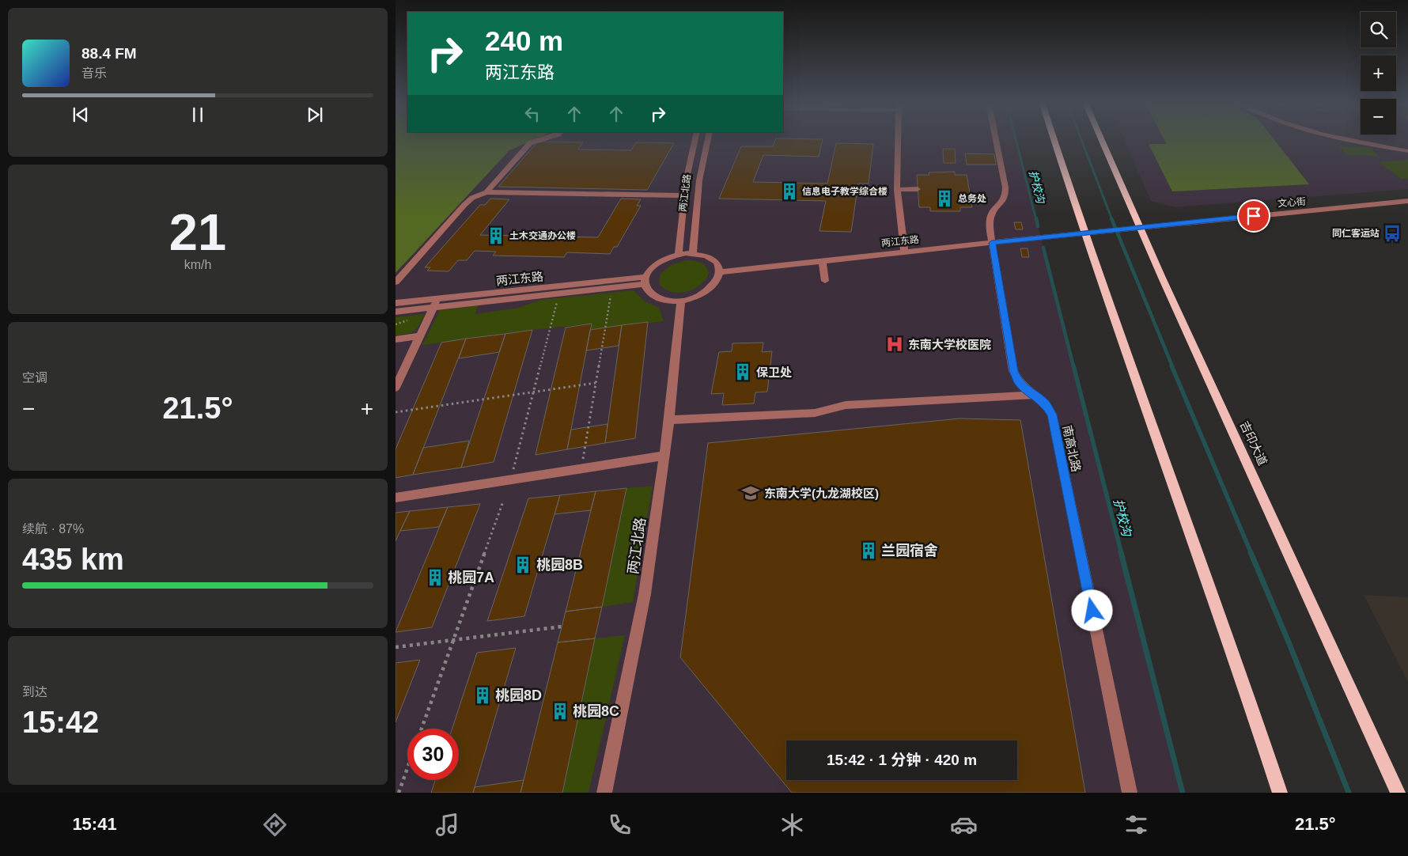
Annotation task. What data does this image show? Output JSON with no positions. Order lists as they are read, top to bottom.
{
  "streets": {
    "main road": ["吉印大道"],
    "street": [
      "两江北路",
      "文心街",
      "两江东路",
      "南高北路"
    ]
  },
  "crossings": [
    ["两江北路", "两江东路"],
    ["文心街", "两江东路"],
    ["文心街", "吉印大道"],
    ["两江东路", "南高北路"]
  ],
  "water": ["护校沟"],
  "places": {
    "building": [
      "信息电子教学综合楼",
      "总务处",
      "土木交通办公楼",
      "保卫处",
      "兰园宿舍",
      "桃园8B",
      "桃园7A",
      "桃园8D",
      "桃园8C"
    ],
    "bus stop": ["同仁客运站"],
    "hospital": ["东南大学校医院"],
    "school or university": ["东南大学(九龙湖校区)"]
  },
  "page": {
    "map_buttons": ["+", "−"],
    "turn": ["240 m", "两江东路"],
    "song": ["88.4 FM", "音乐"],
    "tile": [
      ["21", "km/h"],
      "空调",
      ["续航 · 87%", "435 km"],
      ["到达", "15:42"]
    ],
    "heat": ["−", "21.5°", "+"],
    "limit": "30",
    "trip": "15:42 · 1 分钟 · 420 m",
    "tabs": ["15:41", "21.5°"]
  }
}
